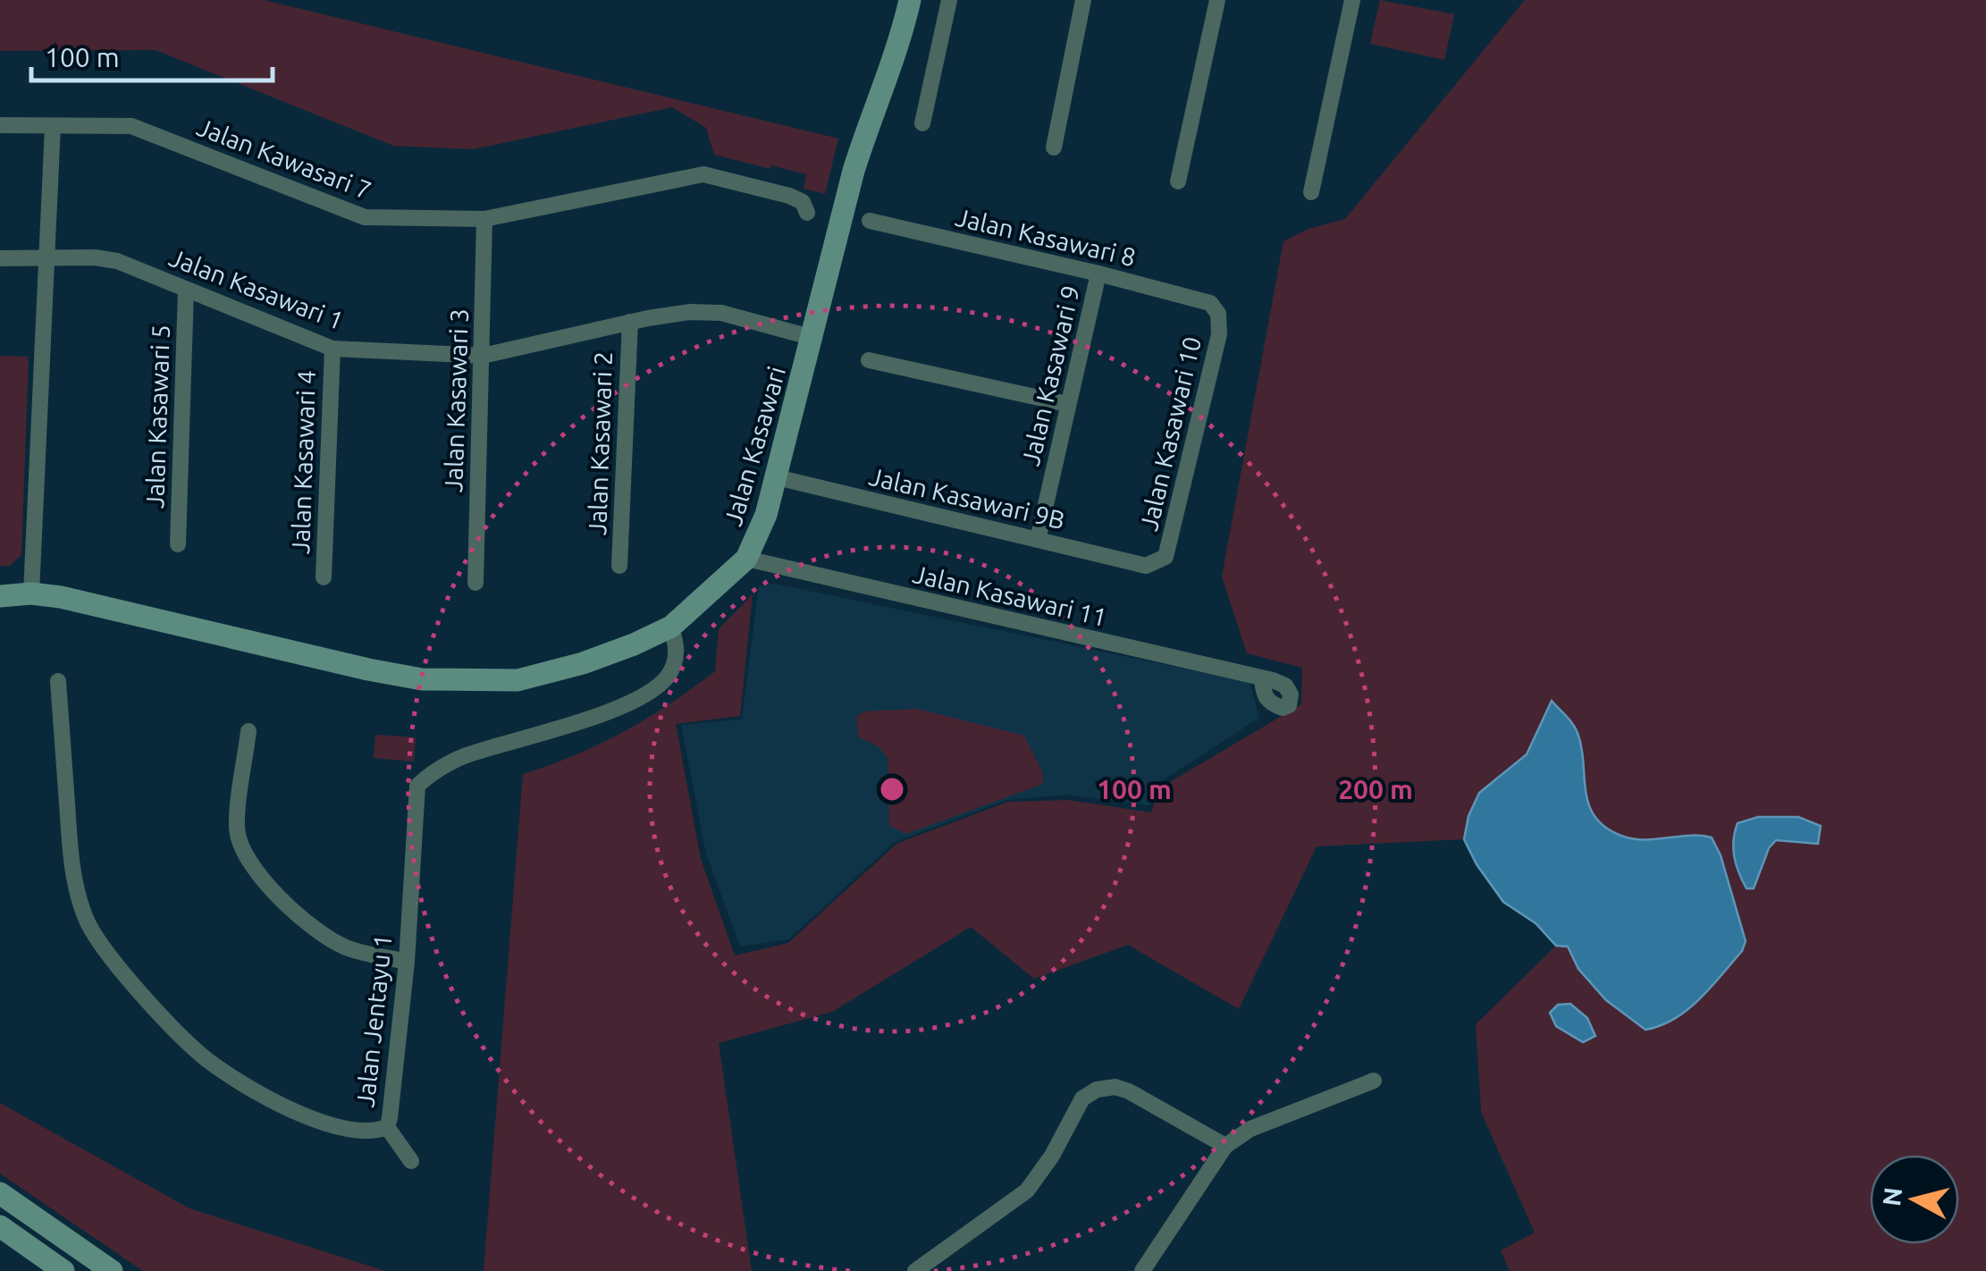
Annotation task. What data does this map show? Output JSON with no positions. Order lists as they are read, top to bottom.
{
  "streets": {
    "street": [
      "Jalan Kawasari 7",
      "Jalan Kasawari 8",
      "Jalan Kasawari 1",
      "Jalan Kasawari 9",
      "Jalan Kasawari 3",
      "Jalan Kasawari 5",
      "Jalan Kasawari 10",
      "Jalan Kasawari 2",
      "Jalan Kasawari",
      "Jalan Kasawari 4",
      "Jalan Kasawari 9B",
      "Jalan Kasawari 11",
      "Jalan Jentayu 1"
    ]
  },
  "crossings": [
    ["Jalan Kawasari 7", "Jalan Kasawari 3"],
    ["Jalan Kasawari 8", "Jalan Kasawari 9"],
    ["Jalan Kasawari 8", "Jalan Kasawari 10"],
    ["Jalan Kasawari 1", "Jalan Kasawari 3"],
    ["Jalan Kasawari 1", "Jalan Kasawari 5"],
    ["Jalan Kasawari 1", "Jalan Kasawari 2"],
    ["Jalan Kasawari 1", "Jalan Kasawari"],
    ["Jalan Kasawari 1", "Jalan Kasawari 4"],
    ["Jalan Kasawari 9", "Jalan Kasawari 9B"],
    ["Jalan Kasawari 10", "Jalan Kasawari 9B"],
    ["Jalan Kasawari", "Jalan Kasawari 9B"],
    ["Jalan Kasawari", "Jalan Kasawari 11"],
    ["Jalan Kasawari", "Jalan Jentayu 1"]
  ],
  "scale_bar": "100 m",
  "north": "left",
  "rings": ["100 m", "200 m"]
}
